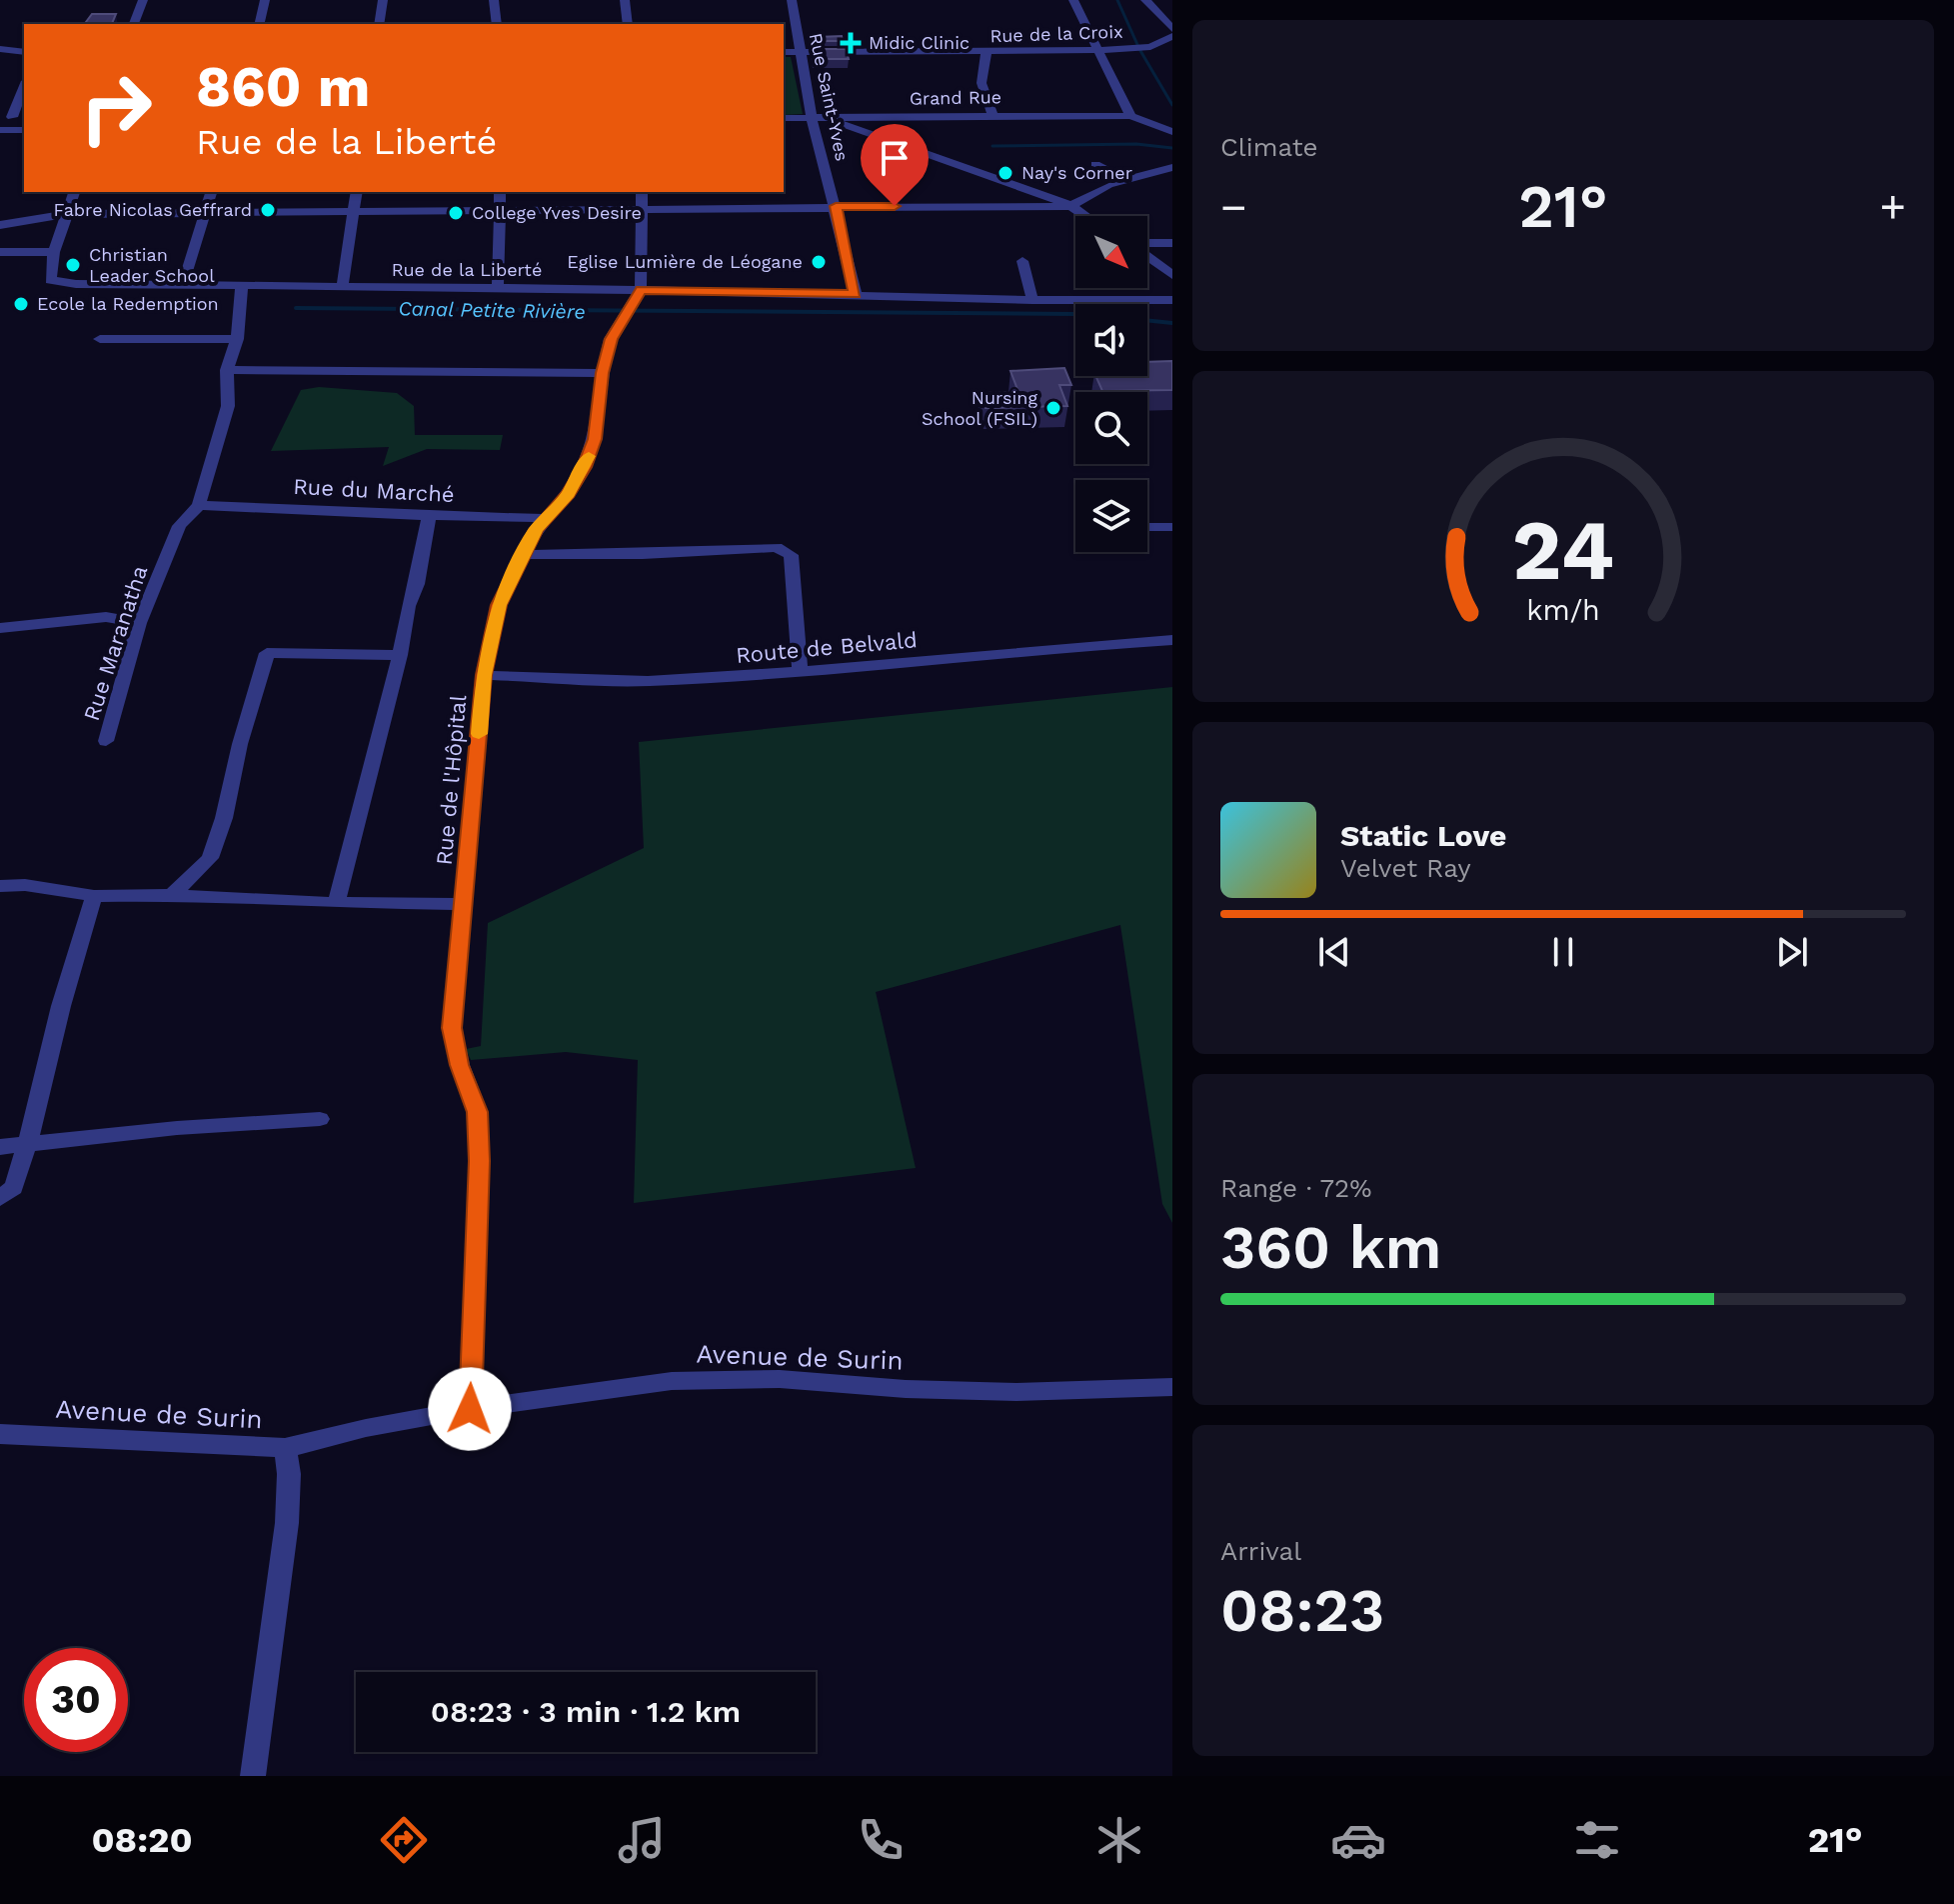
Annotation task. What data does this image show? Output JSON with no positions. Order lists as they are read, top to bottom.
{
  "streets": {
    "street": [
      "Rue de la Croix",
      "Rue Saint-Yves",
      "Grand Rue",
      "Rue de la Liberté",
      "Rue du Marché",
      "Rue Maranatha",
      "Route de Belvald",
      "Rue de l'Hôpital",
      "Avenue de Surin"
    ]
  },
  "crossings": [
    ["Rue de la Croix", "Rue Saint-Yves"],
    ["Rue Saint-Yves", "Grand Rue"],
    ["Rue Saint-Yves", "Rue de la Liberté"],
    ["Rue de la Liberté", "Rue Maranatha"],
    ["Rue de la Liberté", "Rue de l'Hôpital"],
    ["Rue du Marché", "Rue Maranatha"],
    ["Rue du Marché", "Rue de l'Hôpital"],
    ["Route de Belvald", "Rue de l'Hôpital"],
    ["Rue de l'Hôpital", "Avenue de Surin"]
  ],
  "water": ["Canal Petite Rivière"],
  "places": {
    "health": ["Midic Clinic"],
    "other": [
      "Nay's Corner",
      "Fabre Nicolas Geffrard",
      "College Yves Desire",
      "Eglise Lumière de Léogane",
      "Christian Leader School",
      "Ecole la Redemption",
      "Nursing School (FSIL)"
    ]
  },
  "north": "bottom right",
  "page": {
    "tile": [
      "Climate",
      ["Range · 72%", "360 km"],
      ["Arrival", "08:23"]
    ],
    "turn": ["860 m", "Rue de la Liberté"],
    "heat": ["−", "21°", "+"],
    "song": ["Static Love", "Velvet Ray"],
    "limit": "30",
    "trip": "08:23 · 3 min · 1.2 km",
    "tabs": ["08:20", "21°"],
    "gauge": ["24", "km/h"]
  }
}
